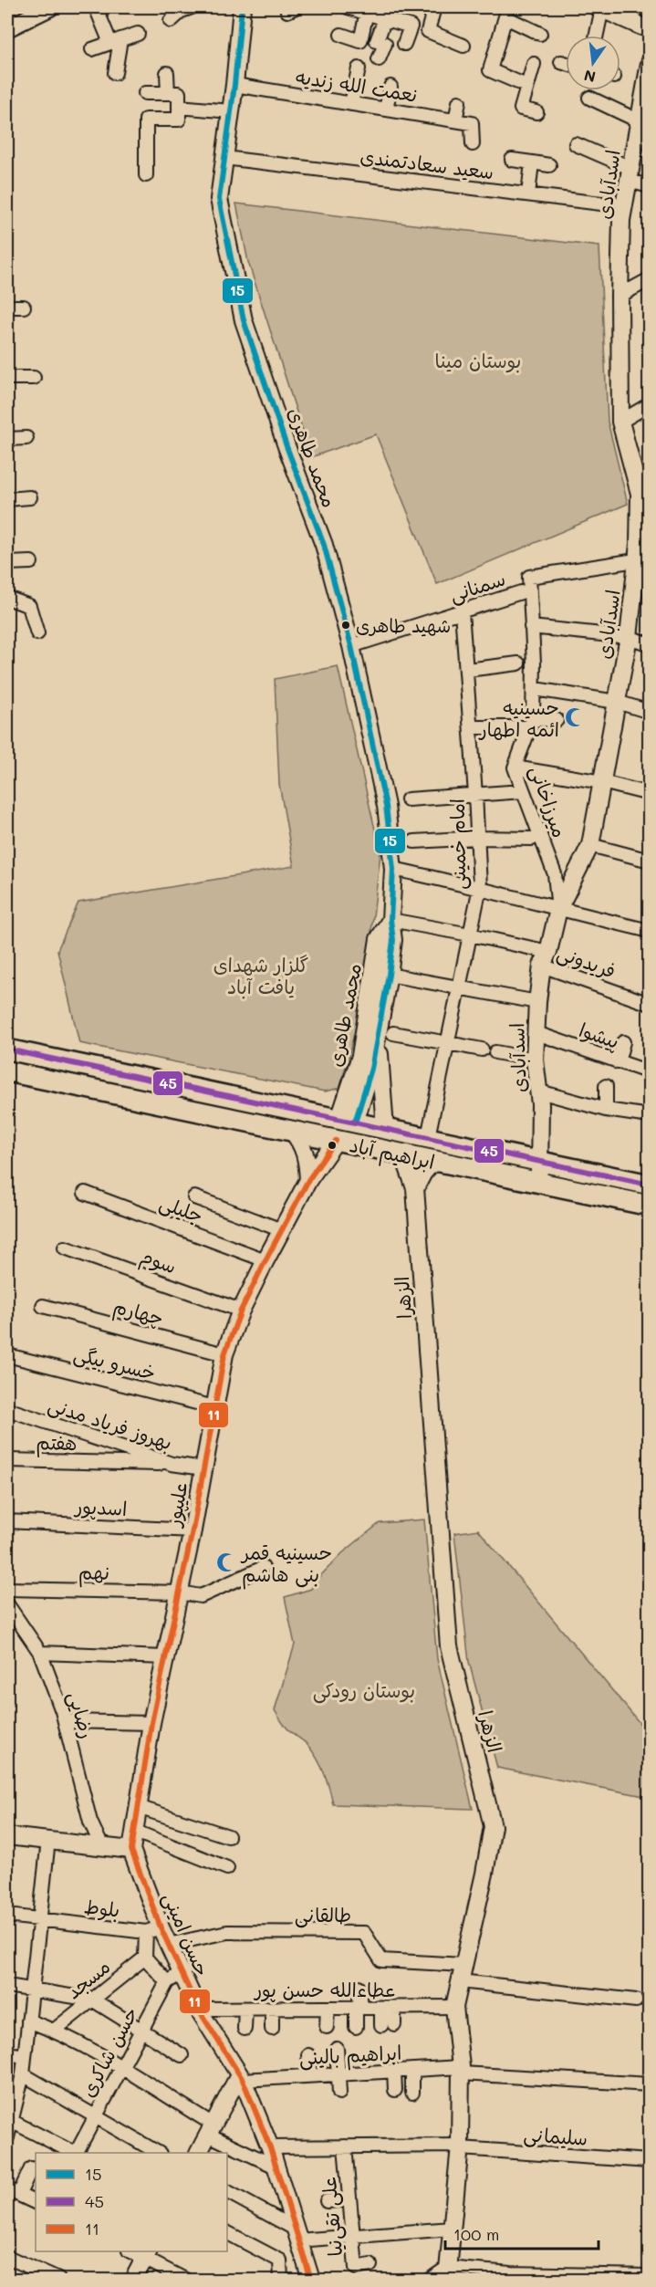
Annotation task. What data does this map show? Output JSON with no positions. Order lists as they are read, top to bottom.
{
  "streets": {
    "main road": ["ابراهیم آباد"],
    "street": [
      "نعمت الله زندیه",
      "سعید سعادتمندی",
      "اسدآبادی",
      "محمد طاهری",
      "سمنانی",
      "میرزاخانی",
      "امام خمینی",
      "فریدونی",
      "پیشوا",
      "جلیلی",
      "سوم",
      "الزهرا",
      "چهارم",
      "خسرو بیگی",
      "بهروز فریاد مدنی",
      "هفتم",
      "علیپور",
      "اسدپور",
      "نهم",
      "رضایی",
      "بلوط",
      "طالقانی",
      "حسن امینی",
      "مسجد",
      "عطاءالله حسن پور",
      "حسن شاکری",
      "ابراهیم بالینی",
      "سلیمانی",
      "علی تقی‌نیا"
    ]
  },
  "crossings": [
    ["نعمت الله زندیه", "محمد طاهری"],
    ["سعید سعادتمندی", "اسدآبادی"],
    ["سعید سعادتمندی", "محمد طاهری"],
    ["اسدآبادی", "میرزاخانی"],
    ["اسدآبادی", "فریدونی"],
    ["اسدآبادی", "پیشوا"],
    ["اسدآبادی", "ابراهیم آباد"],
    ["محمد طاهری", "سمنانی"],
    ["محمد طاهری", "فریدونی"],
    ["محمد طاهری", "ابراهیم آباد"],
    ["سمنانی", "امام خمینی"],
    ["امام خمینی", "فریدونی"],
    ["امام خمینی", "ابراهیم آباد"],
    ["ابراهیم آباد", "الزهرا"],
    ["ابراهیم آباد", "علیپور"],
    ["جلیلی", "علیپور"],
    ["سوم", "علیپور"],
    ["الزهرا", "طالقانی"],
    ["الزهرا", "عطاءالله حسن پور"],
    ["الزهرا", "ابراهیم بالینی"],
    ["الزهرا", "سلیمانی"],
    ["چهارم", "علیپور"],
    ["خسرو بیگی", "علیپور"],
    ["بهروز فریاد مدنی", "هفتم"],
    ["بهروز فریاد مدنی", "علیپور"],
    ["علیپور", "اسدپور"],
    ["علیپور", "نهم"],
    ["علیپور", "حسن امینی"],
    ["بلوط", "حسن امینی"],
    ["طالقانی", "حسن امینی"],
    ["حسن امینی", "عطاءالله حسن پور"],
    ["حسن امینی", "حسن شاکری"],
    ["حسن امینی", "ابراهیم بالینی"]
  ],
  "parks": ["بوستان مینا", "گلزار شهدای یافت آباد", "بوستان رودکی"],
  "places": {
    "other": ["شهید طاهری"],
    "mosque": ["حسینیه ائمه اطهار", "حسینیه قمر بنی هاشم"]
  },
  "lines": ["transit line 15", "transit line 45", "transit line 11"],
  "legend": ["15", "45", "11"],
  "scale_bar": "100 m",
  "north": "bottom"
}
